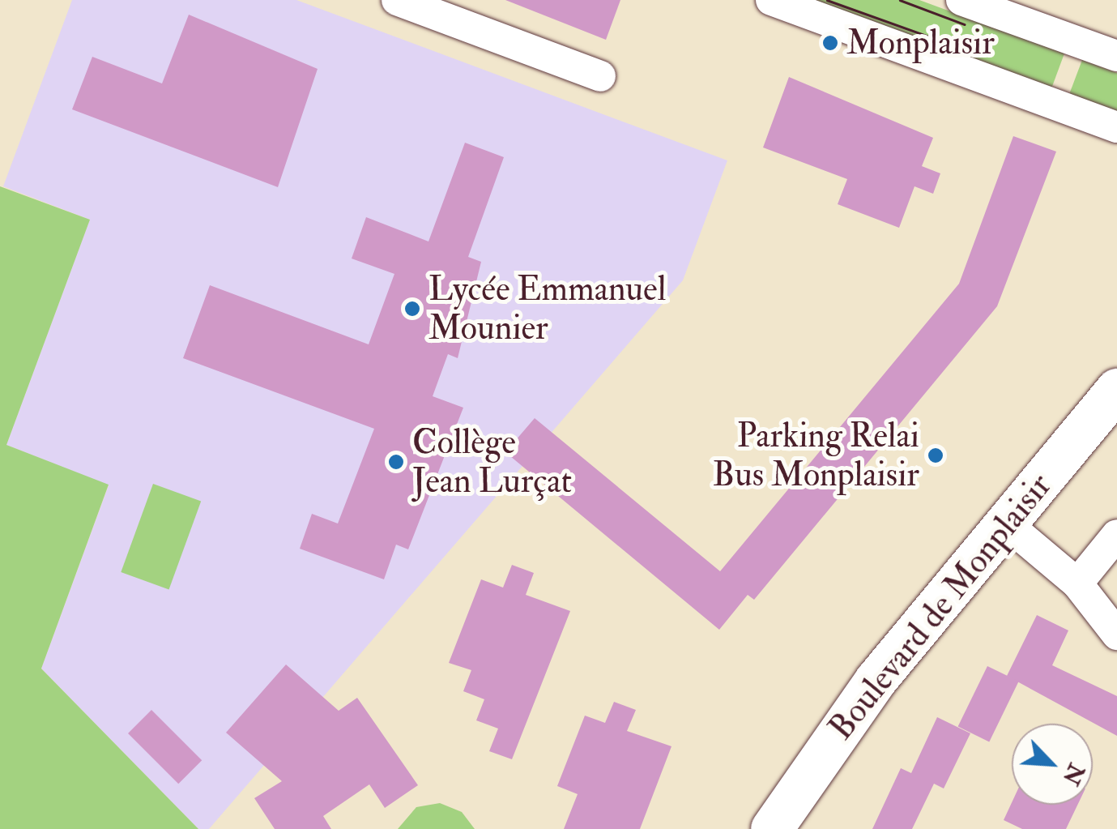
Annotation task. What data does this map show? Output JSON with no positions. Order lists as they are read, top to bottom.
{
  "streets": {
    "main road": ["Boulevard de Monplaisir"]
  },
  "places": [
    "Monplaisir",
    "Lycée Emmanuel Mounier",
    "Parking Relai Bus Monplaisir",
    "Collège Jean Lurçat"
  ],
  "north": "bottom right"
}
